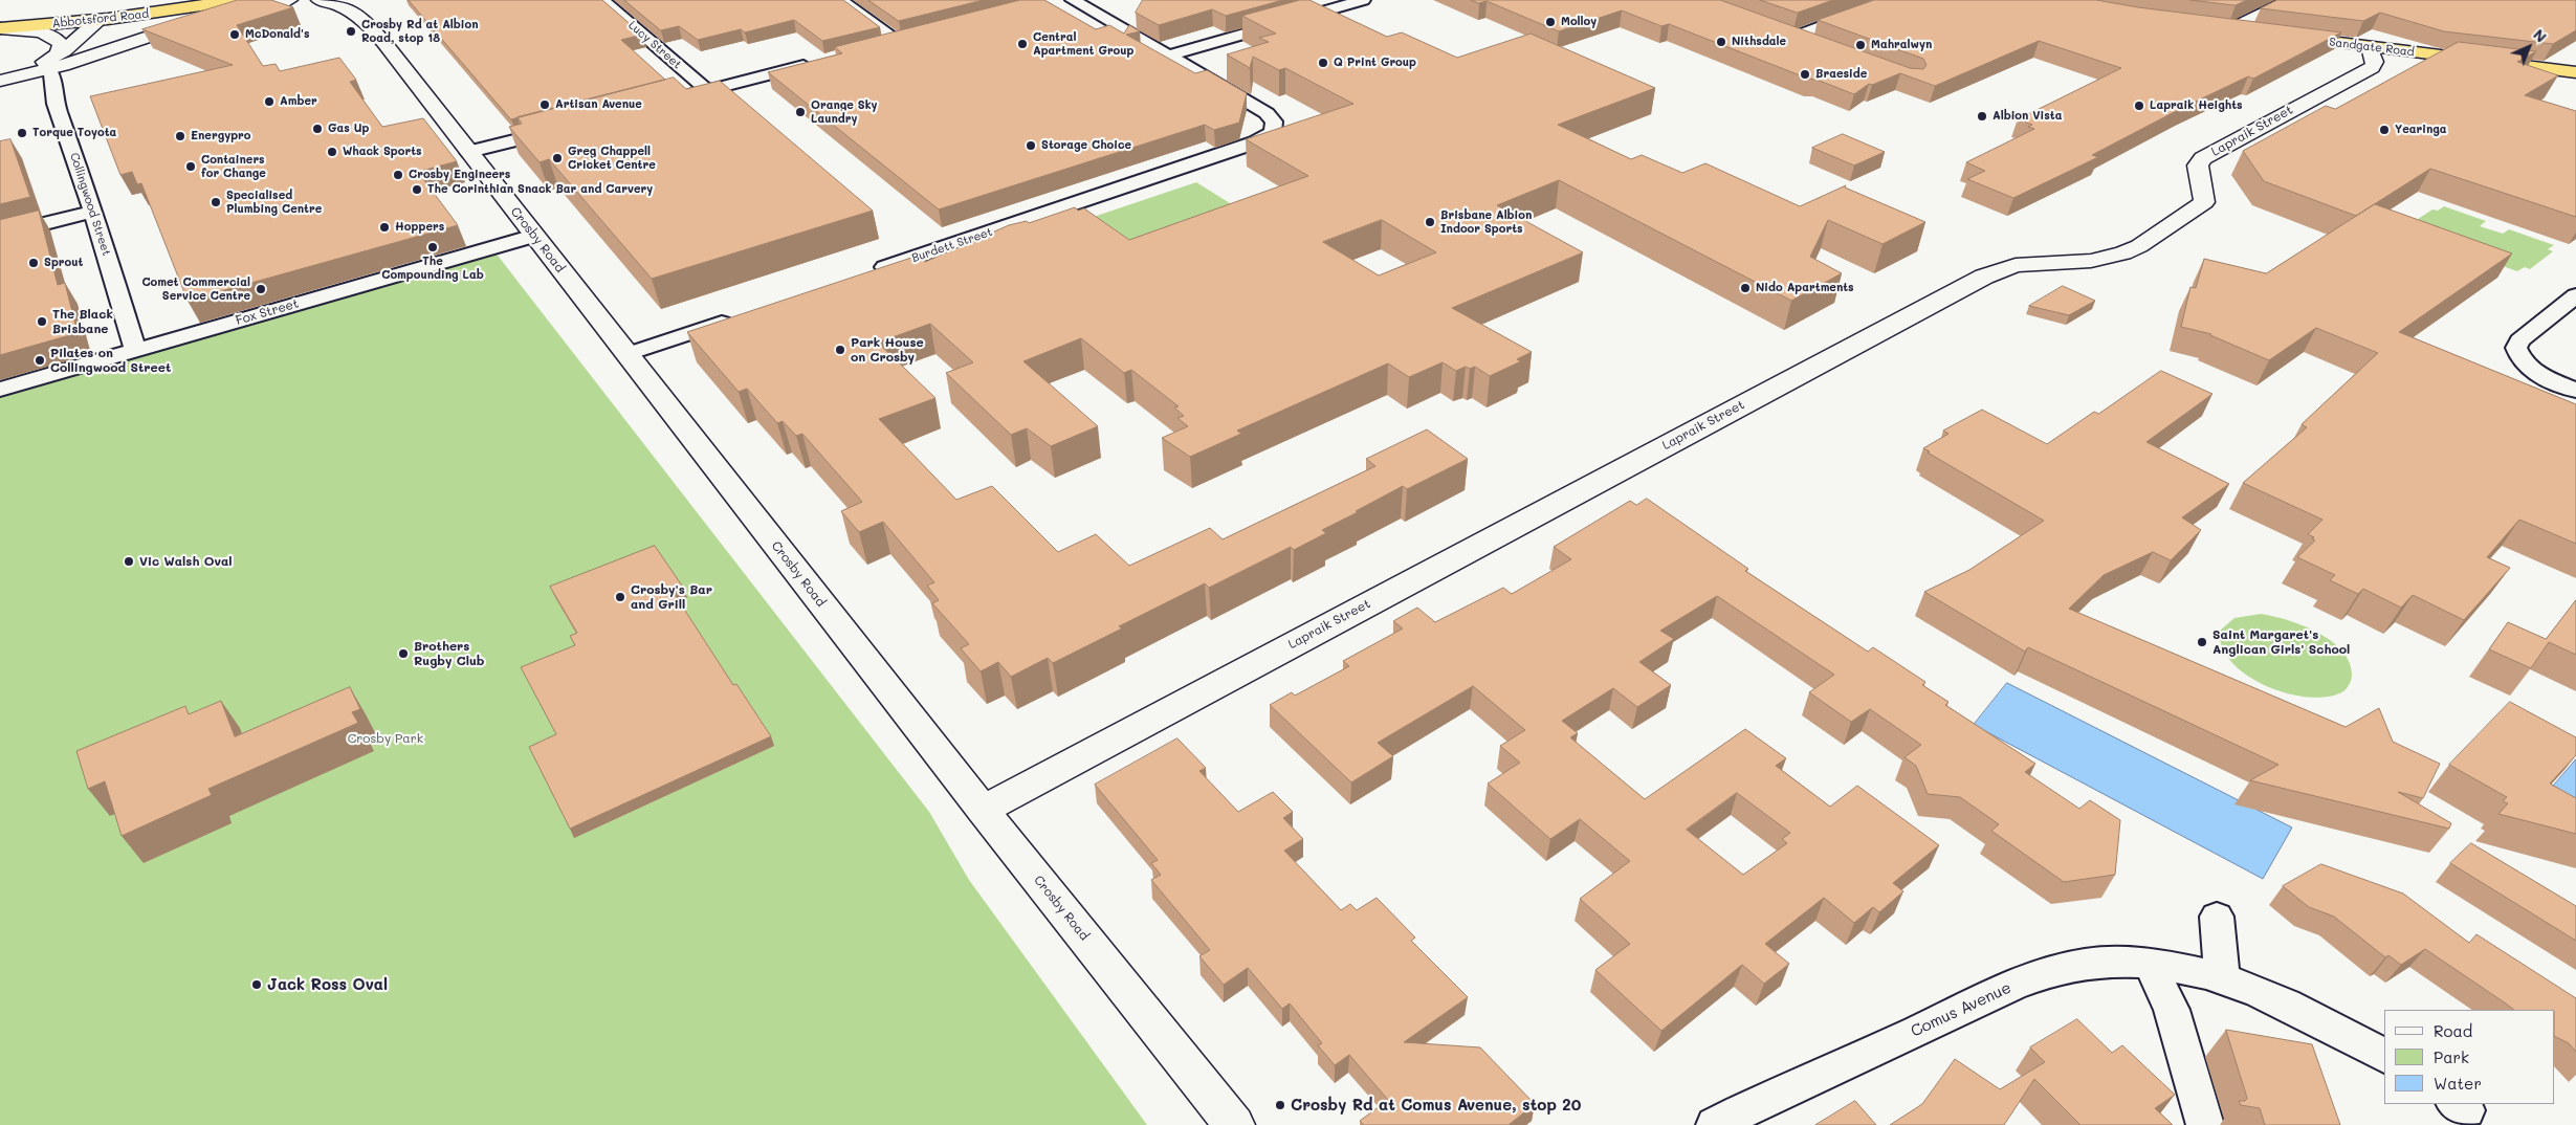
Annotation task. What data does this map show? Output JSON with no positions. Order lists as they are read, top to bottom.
{
  "streets": {
    "highway": ["Abbotsford Road", "Sandgate Road"],
    "street": [
      "Lucy Street",
      "Lapraik Street",
      "Collingwood Street",
      "Crosby Road",
      "Burdett Street",
      "Fox Street",
      "Comus Avenue"
    ]
  },
  "crossings": [
    ["Sandgate Road", "Lapraik Street"],
    ["Lapraik Street", "Crosby Road"],
    ["Collingwood Street", "Fox Street"],
    ["Crosby Road", "Fox Street"]
  ],
  "parks": ["Crosby Park"],
  "places": [
    "Molloy",
    "Crosby Rd at Albion Road, stop 18",
    "McDonald's",
    "Nithsdale",
    "Central Apartment Group",
    "Mahralwyn",
    "Q Print Group",
    "Braeside",
    "Amber",
    "Artisan Avenue",
    "Lapraik Heights",
    "Orange Sky Laundry",
    "Albion Vista",
    "Gas Up",
    "Yearinga",
    "Torque Toyota",
    "Energypro",
    "Storage Choice",
    "Whack Sports",
    "Greg Chappell Cricket Centre",
    "Containers for Change",
    "Crosby Engineers",
    "The Corinthian Snack Bar and Carvery",
    "Specialised Plumbing Centre",
    "Brisbane Albion Indoor Sports",
    "Hoppers",
    "The Compounding Lab",
    "Sprout",
    "Nido Apartments",
    "Comet Commercial Service Centre",
    "The Black Brisbane",
    "Park House on Crosby",
    "Pilates on Collingwood Street",
    "Vic Walsh Oval",
    "Crosby's Bar and Grill",
    "Saint Margaret's Anglican Girls' School",
    "Brothers Rugby Club",
    "Jack Ross Oval",
    "Crosby Rd at Comus Avenue, stop 20"
  ],
  "legend": ["Road", "Park", "Water"],
  "north": "top right"
}
